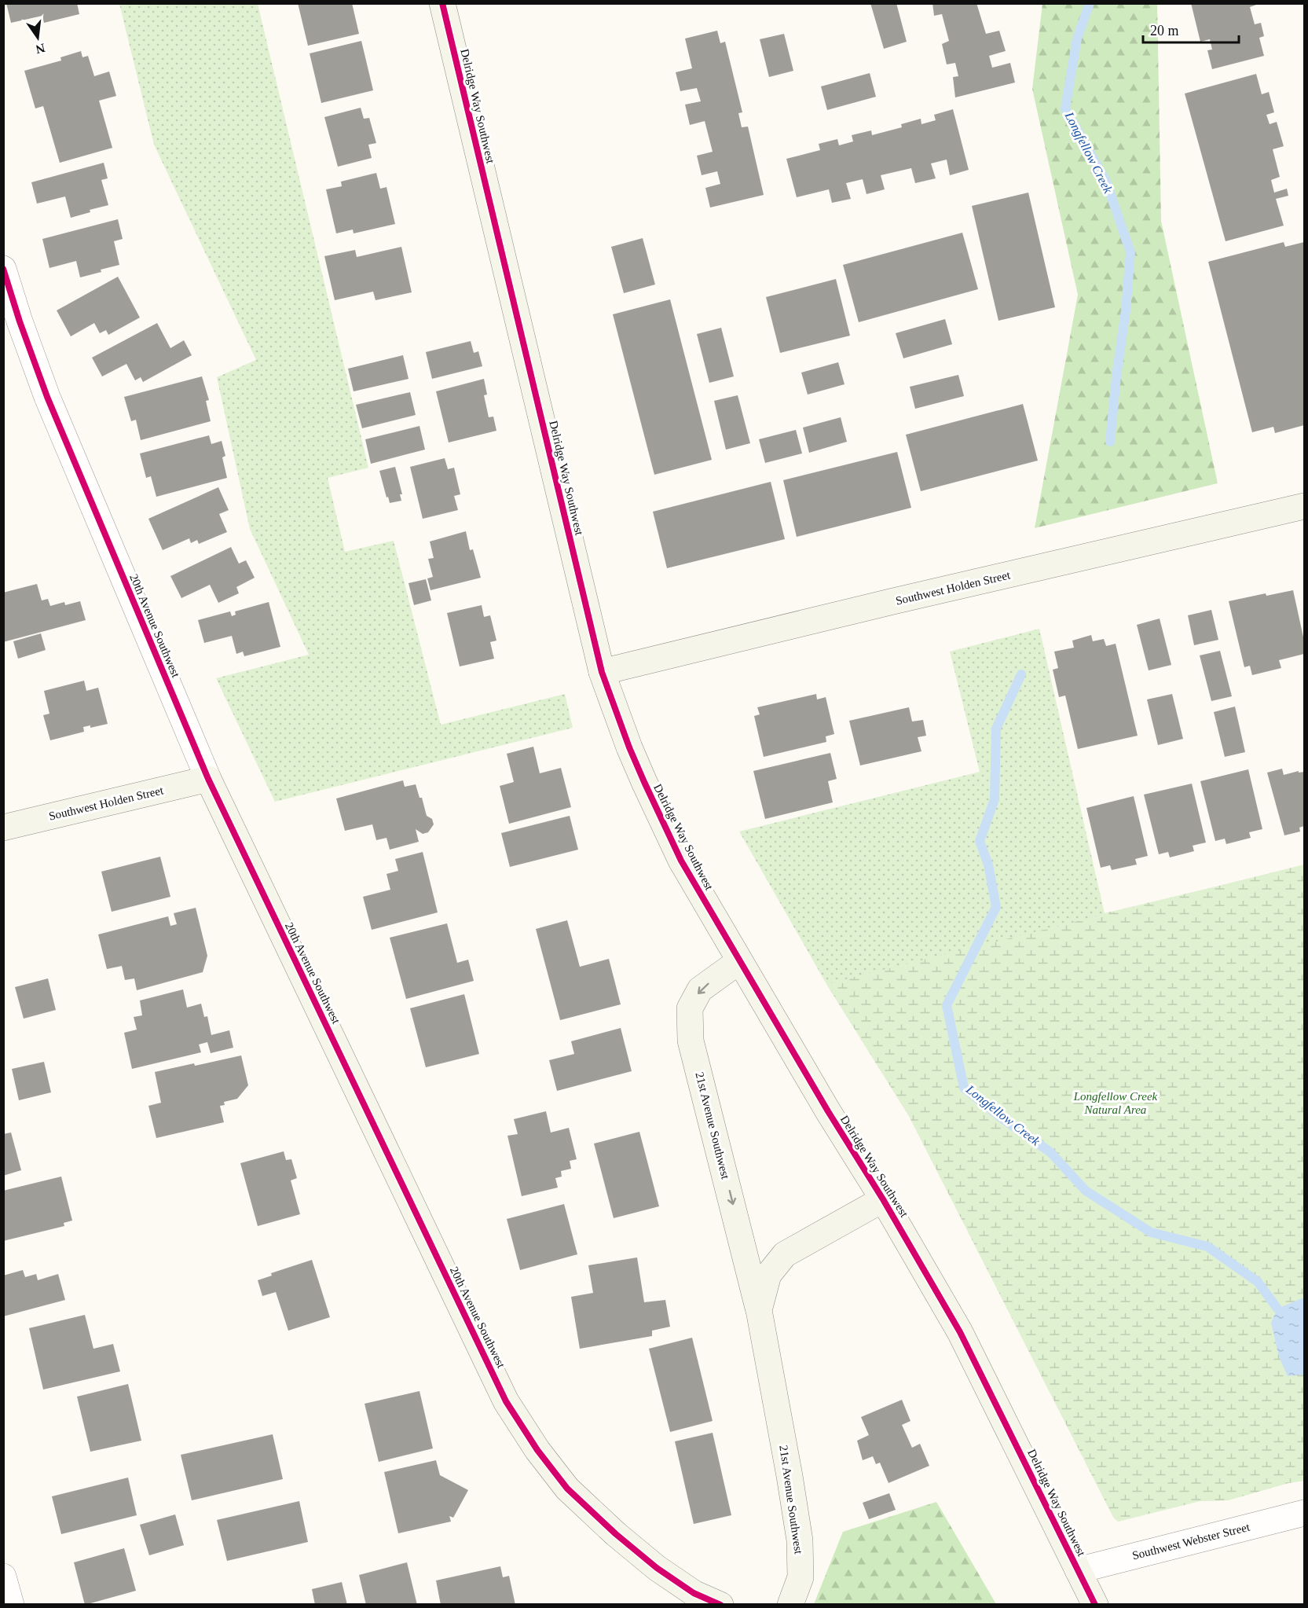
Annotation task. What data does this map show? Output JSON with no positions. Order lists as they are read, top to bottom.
{
  "streets": {
    "street": [
      "Delridge Way Southwest",
      "Southwest Holden Street",
      "20th Avenue Southwest",
      "21st Avenue Southwest",
      "Southwest Webster Street"
    ]
  },
  "crossings": [
    ["Delridge Way Southwest", "Southwest Holden Street"],
    ["Delridge Way Southwest", "21st Avenue Southwest"],
    ["Delridge Way Southwest", "Southwest Webster Street"],
    ["Southwest Holden Street", "20th Avenue Southwest"]
  ],
  "one_way": ["21st Avenue Southwest"],
  "water": ["Longfellow Creek"],
  "parks": ["Longfellow Creek Natural Area"],
  "scale_bar": "20 m",
  "north": "bottom"
}
